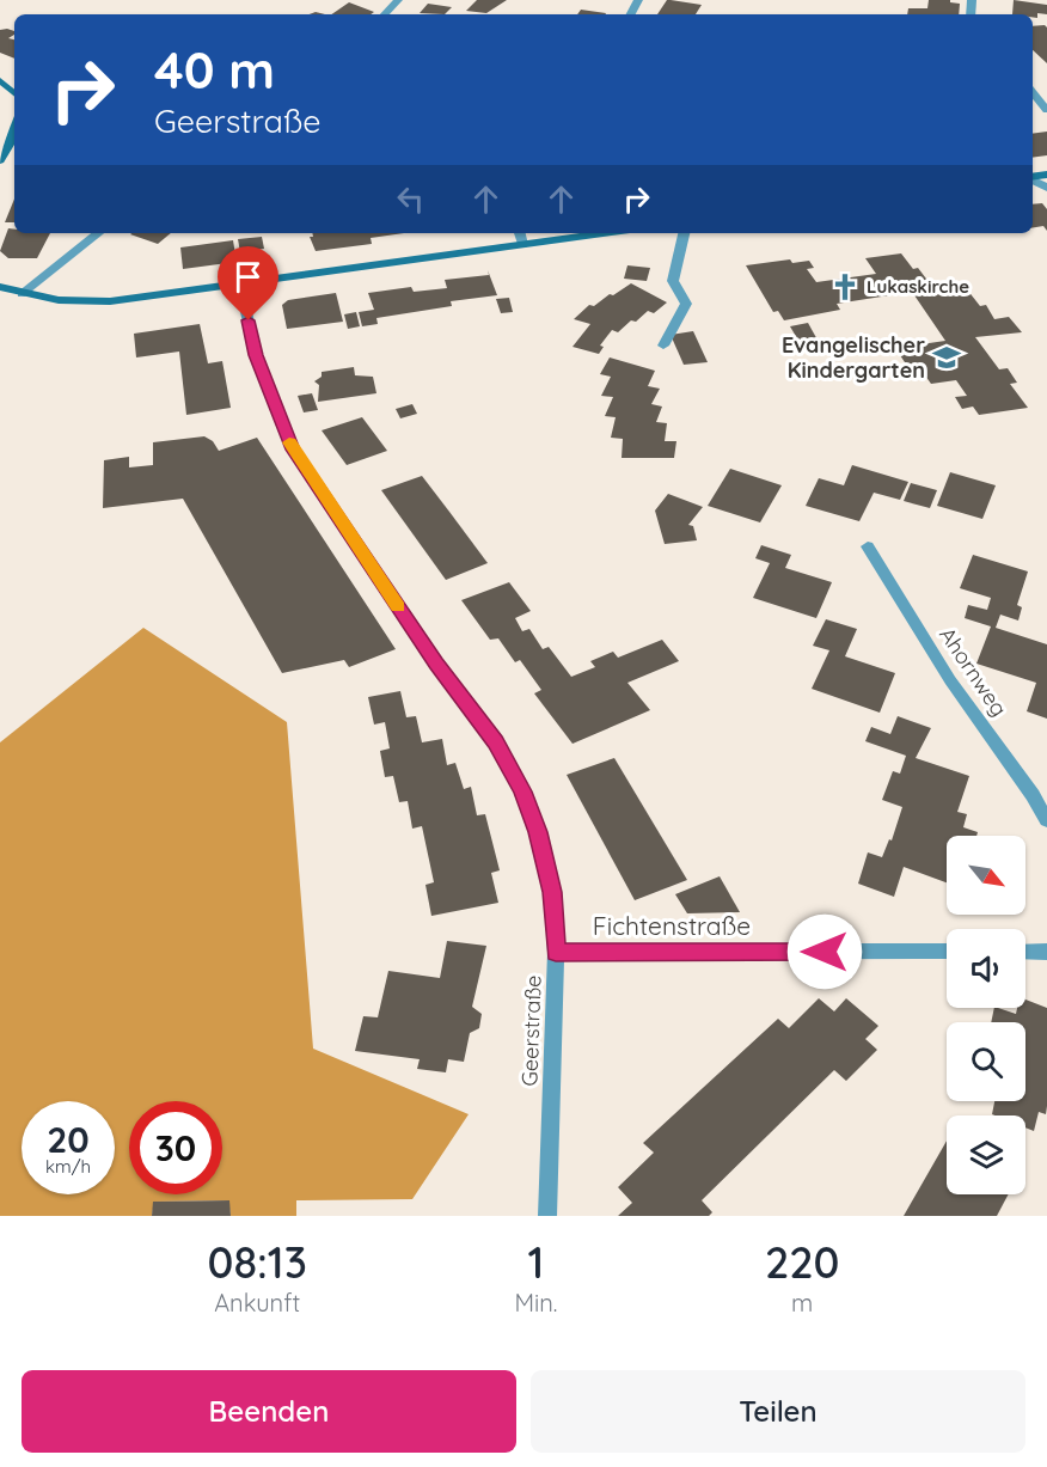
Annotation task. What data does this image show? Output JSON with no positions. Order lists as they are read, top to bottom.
{
  "streets": {
    "street": ["Ahornweg", "Fichtenstraße", "Geerstraße"]
  },
  "crossings": [
    ["Fichtenstraße", "Geerstraße"]
  ],
  "places": {
    "church": ["Lukaskirche"],
    "school or university": ["Evangelischer Kindergarten"]
  },
  "north": "bottom right",
  "page": {
    "turn": ["40 m", "Geerstraße"],
    "speed": "20 km/h",
    "limit": "30",
    "eta": [
      "08:13",
      "Ankunft",
      "1",
      "Min.",
      "220",
      "m"
    ],
    "buttons": ["Beenden", "Teilen"]
  }
}
